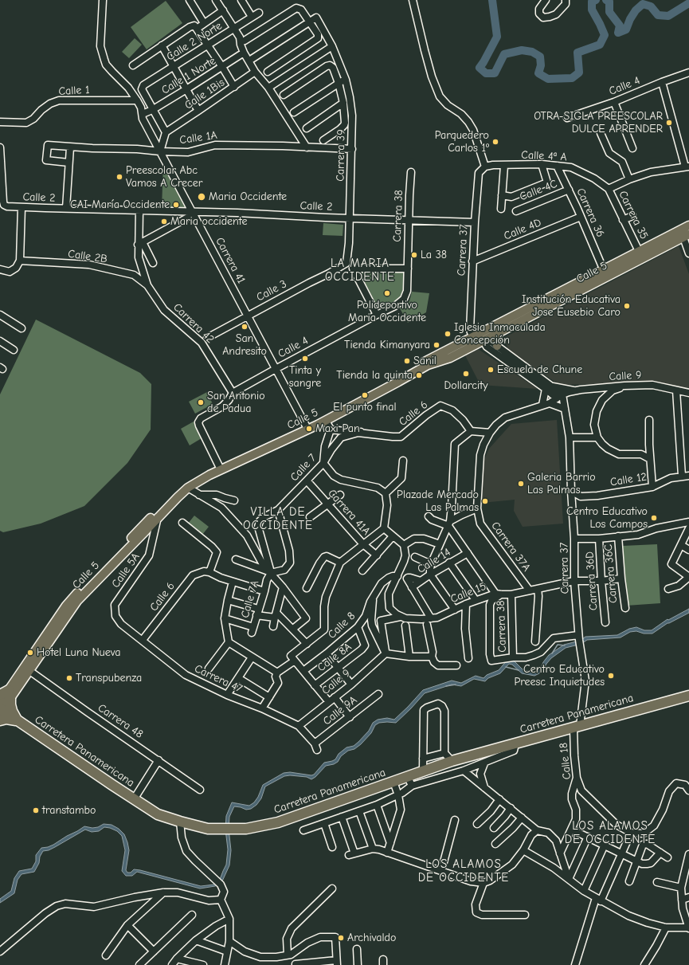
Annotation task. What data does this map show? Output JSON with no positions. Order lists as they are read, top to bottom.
{
  "streets": {
    "highway": ["Carretera Panamericana"],
    "main road": ["Calle 5"],
    "street": [
      "Calle 2 Norte",
      "Calle 1 Norte",
      "Calle 4",
      "Calle 1",
      "Calle 1Bis",
      "Calle 1A",
      "Carrera 39",
      "Calle 4ª A",
      "Calle 4C",
      "Calle 2",
      "Carrera 36",
      "Carrera 35",
      "Carrera 38",
      "Calle 4D",
      "Carrera 37",
      "Calle 2B",
      "Carrera 41",
      "Calle 3",
      "Carrera 42",
      "Calle 9",
      "Calle 6",
      "Calle 7",
      "Calle 12",
      "Carrera 41A",
      "Carrera 37A",
      "Calle 14",
      "Calle 5A",
      "Carrera 36C",
      "Carrera 36D",
      "Calle 15",
      "Calle 7A",
      "Calle 8",
      "Calle 8A",
      "Carrera 47",
      "Calle 9A",
      "Carrera 48",
      "Calle 18"
    ]
  },
  "crossings": [
    ["Calle 2 Norte", "Calle 1 Norte"],
    ["Calle 1 Norte", "Carrera 41"],
    ["Calle 4", "Carrera 38"],
    ["Calle 4", "Carrera 41"],
    ["Calle 4", "Calle 5"],
    ["Calle 4", "Carrera 42"],
    ["Calle 1", "Carrera 41"],
    ["Calle 1A", "Carrera 39"],
    ["Calle 1A", "Carrera 41"],
    ["Carrera 39", "Calle 2"],
    ["Carrera 39", "Calle 3"],
    ["Calle 4ª A", "Carrera 36"],
    ["Calle 4ª A", "Carrera 35"],
    ["Calle 4ª A", "Carrera 37"],
    ["Calle 4C", "Carrera 36"],
    ["Calle 2", "Carrera 38"],
    ["Calle 2", "Carrera 37"],
    ["Calle 2", "Carrera 41"],
    ["Calle 2", "Carrera 42"],
    ["Carrera 36", "Calle 4D"],
    ["Carrera 36", "Calle 5"],
    ["Carrera 35", "Calle 5"],
    ["Carrera 38", "Calle 15"],
    ["Calle 4D", "Carrera 37"],
    ["Carrera 37", "Calle 5"],
    ["Carrera 37", "Calle 9"],
    ["Carrera 37", "Calle 12"],
    ["Carrera 37", "Calle 15"],
    ["Carrera 37", "Carretera Panamericana"],
    ["Carrera 37", "Calle 18"],
    ["Calle 2B", "Carrera 42"],
    ["Carrera 41", "Calle 5"],
    ["Carrera 41", "Calle 3"],
    ["Calle 5", "Calle 5A"],
    ["Calle 5", "Carretera Panamericana"],
    ["Calle 5", "Carrera 48"],
    ["Calle 9", "Carrera 37A"],
    ["Calle 9", "Calle 15"],
    ["Calle 9", "Carrera 47"],
    ["Calle 6", "Calle 7"],
    ["Calle 6", "Carrera 47"],
    ["Calle 7", "Carrera 41A"],
    ["Calle 7", "Calle 7A"],
    ["Carrera 37A", "Calle 15"],
    ["Calle 5A", "Carrera 47"],
    ["Carrera 36C", "Calle 15"],
    ["Carrera 36D", "Calle 15"],
    ["Calle 15", "Calle 8"],
    ["Calle 8", "Calle 8A"],
    ["Carrera 47", "Calle 9A"],
    ["Carretera Panamericana", "Calle 18"]
  ],
  "districts": [
    "LA MARIA OCCIDENTE",
    "VILLA DE OCCIDENTE",
    "LOS ALAMOS DE OCCIDENTE",
    "LOS ALAMOS DE OCCIDENTE"
  ],
  "places": [
    "OTRA-SIGLA PREESCOLAR DULCE APRENDER",
    "Parquedero Carlos 1º",
    "Preescolar Abc Vamos A Crecer",
    "Maria Occidente",
    "CAI María Occidente",
    "Maria occidente",
    "La 38",
    "Polideportivo Maria Occidente",
    "Institución Educativa Jose Eusebio Caro",
    "San Andresito",
    "Iglesia Inmaculada Concepción",
    "Tienda Kimanyara",
    "Tinta y sangre",
    "Sanil",
    "Escuela de Chune",
    "Dollarcity",
    "Tienda la quinta",
    "El punto final",
    "San Antonio de Padua",
    "Maxi Pan",
    "Galeria Barrio Las Palmas",
    "Plazade Mercado Las Palmas",
    "Centro Educativo Los Campos",
    "Hotel Luna Nueva",
    "Centro Educativo Preesc Inquietudes",
    "Transpubenza",
    "transtambo",
    "Archivaldo"
  ]
}
